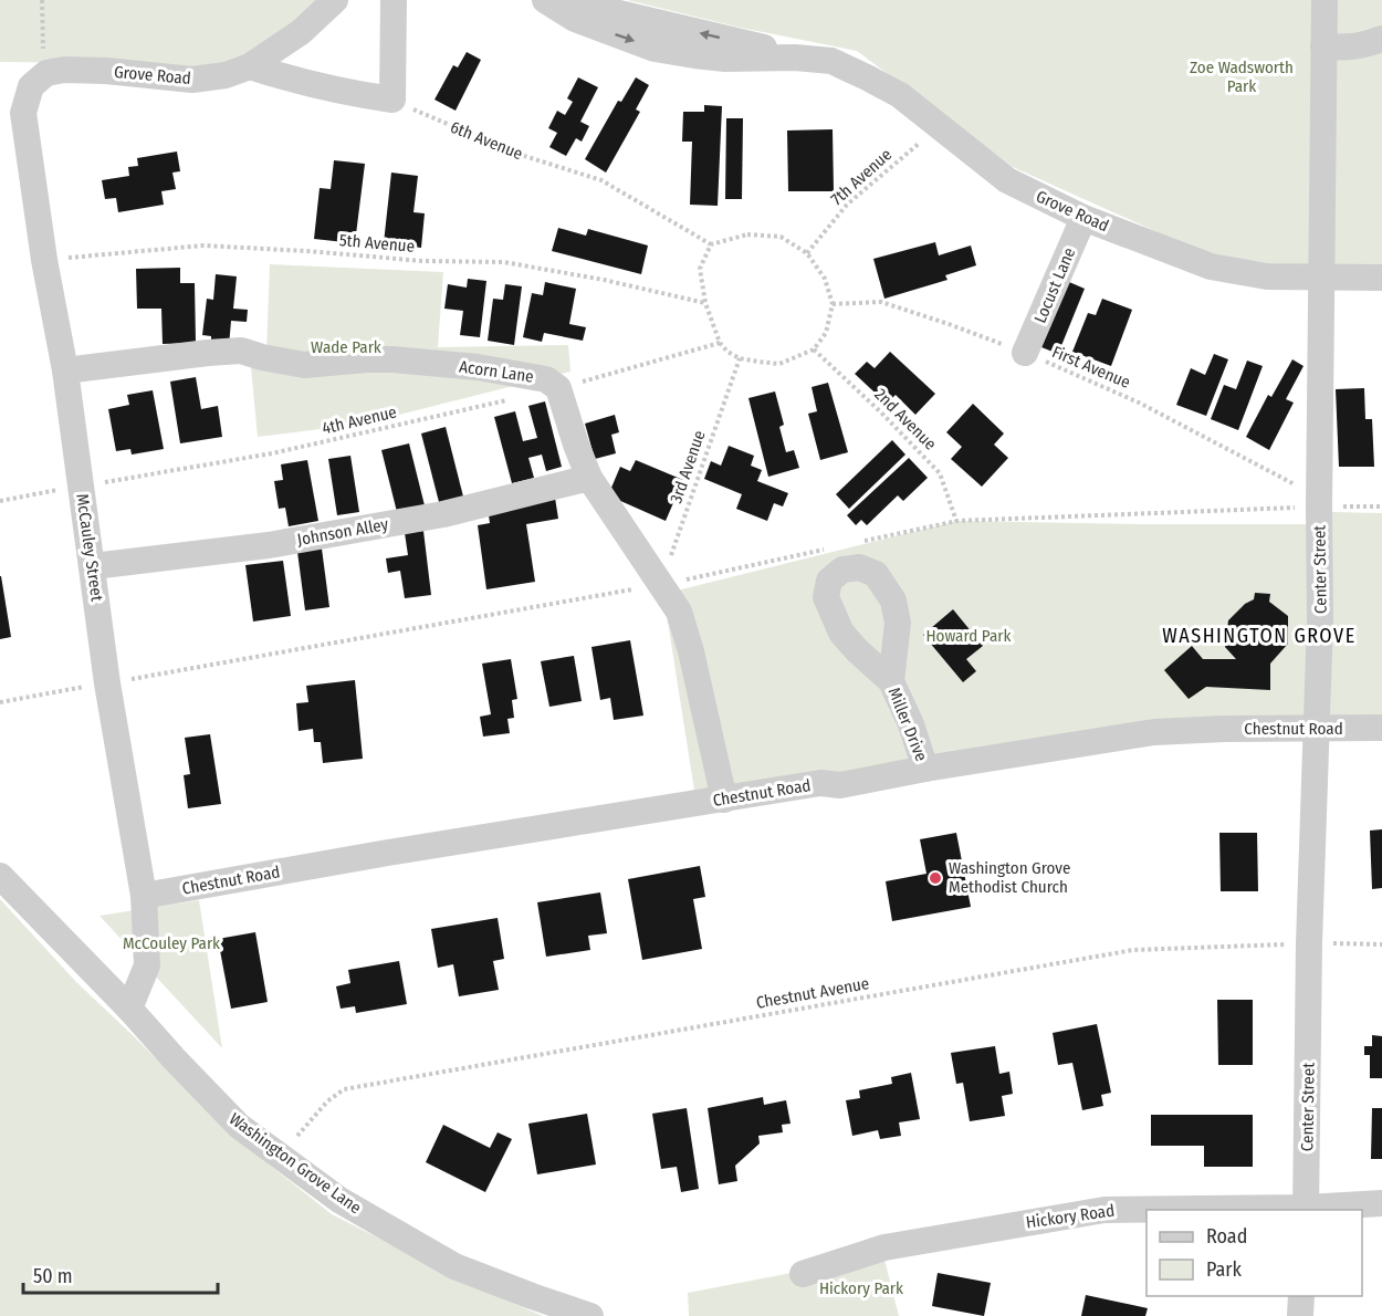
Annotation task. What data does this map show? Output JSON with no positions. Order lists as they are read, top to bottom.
{
  "streets": {
    "street": [
      "Grove Road",
      "Locust Lane",
      "Acorn Lane",
      "Johnson Alley",
      "McCauley Street",
      "Center Street",
      "Miller Drive",
      "Chestnut Road",
      "Washington Grove Lane",
      "Hickory Road"
    ],
    "path": [
      "6th Avenue",
      "7th Avenue",
      "5th Avenue",
      "First Avenue",
      "2nd Avenue",
      "4th Avenue",
      "3rd Avenue",
      "Chestnut Avenue"
    ]
  },
  "crossings": [
    ["Grove Road", "7th Avenue"],
    ["Grove Road", "Locust Lane"],
    ["Grove Road", "McCauley Street"],
    ["Grove Road", "Center Street"],
    ["6th Avenue", "7th Avenue"],
    ["6th Avenue", "5th Avenue"],
    ["6th Avenue", "First Avenue"],
    ["6th Avenue", "2nd Avenue"],
    ["6th Avenue", "3rd Avenue"],
    ["7th Avenue", "5th Avenue"],
    ["7th Avenue", "First Avenue"],
    ["7th Avenue", "2nd Avenue"],
    ["7th Avenue", "3rd Avenue"],
    ["5th Avenue", "First Avenue"],
    ["5th Avenue", "2nd Avenue"],
    ["5th Avenue", "3rd Avenue"],
    ["5th Avenue", "McCauley Street"],
    ["Locust Lane", "First Avenue"],
    ["First Avenue", "2nd Avenue"],
    ["First Avenue", "3rd Avenue"],
    ["First Avenue", "Center Street"],
    ["Acorn Lane", "McCauley Street"],
    ["2nd Avenue", "3rd Avenue"],
    ["4th Avenue", "McCauley Street"],
    ["Johnson Alley", "McCauley Street"],
    ["McCauley Street", "Chestnut Road"],
    ["McCauley Street", "Washington Grove Lane"],
    ["Center Street", "Chestnut Road"],
    ["Center Street", "Chestnut Avenue"],
    ["Center Street", "Hickory Road"],
    ["Miller Drive", "Chestnut Road"],
    ["Chestnut Avenue", "Washington Grove Lane"]
  ],
  "districts": ["WASHINGTON GROVE"],
  "parks": [
    "Zoe Wadsworth Park",
    "Wade Park",
    "Howard Park",
    "McCouley Park",
    "Hickory Park"
  ],
  "places": ["Washington Grove Methodist Church"],
  "legend": ["Road", "Park"],
  "scale_bar": "50 m"
}
